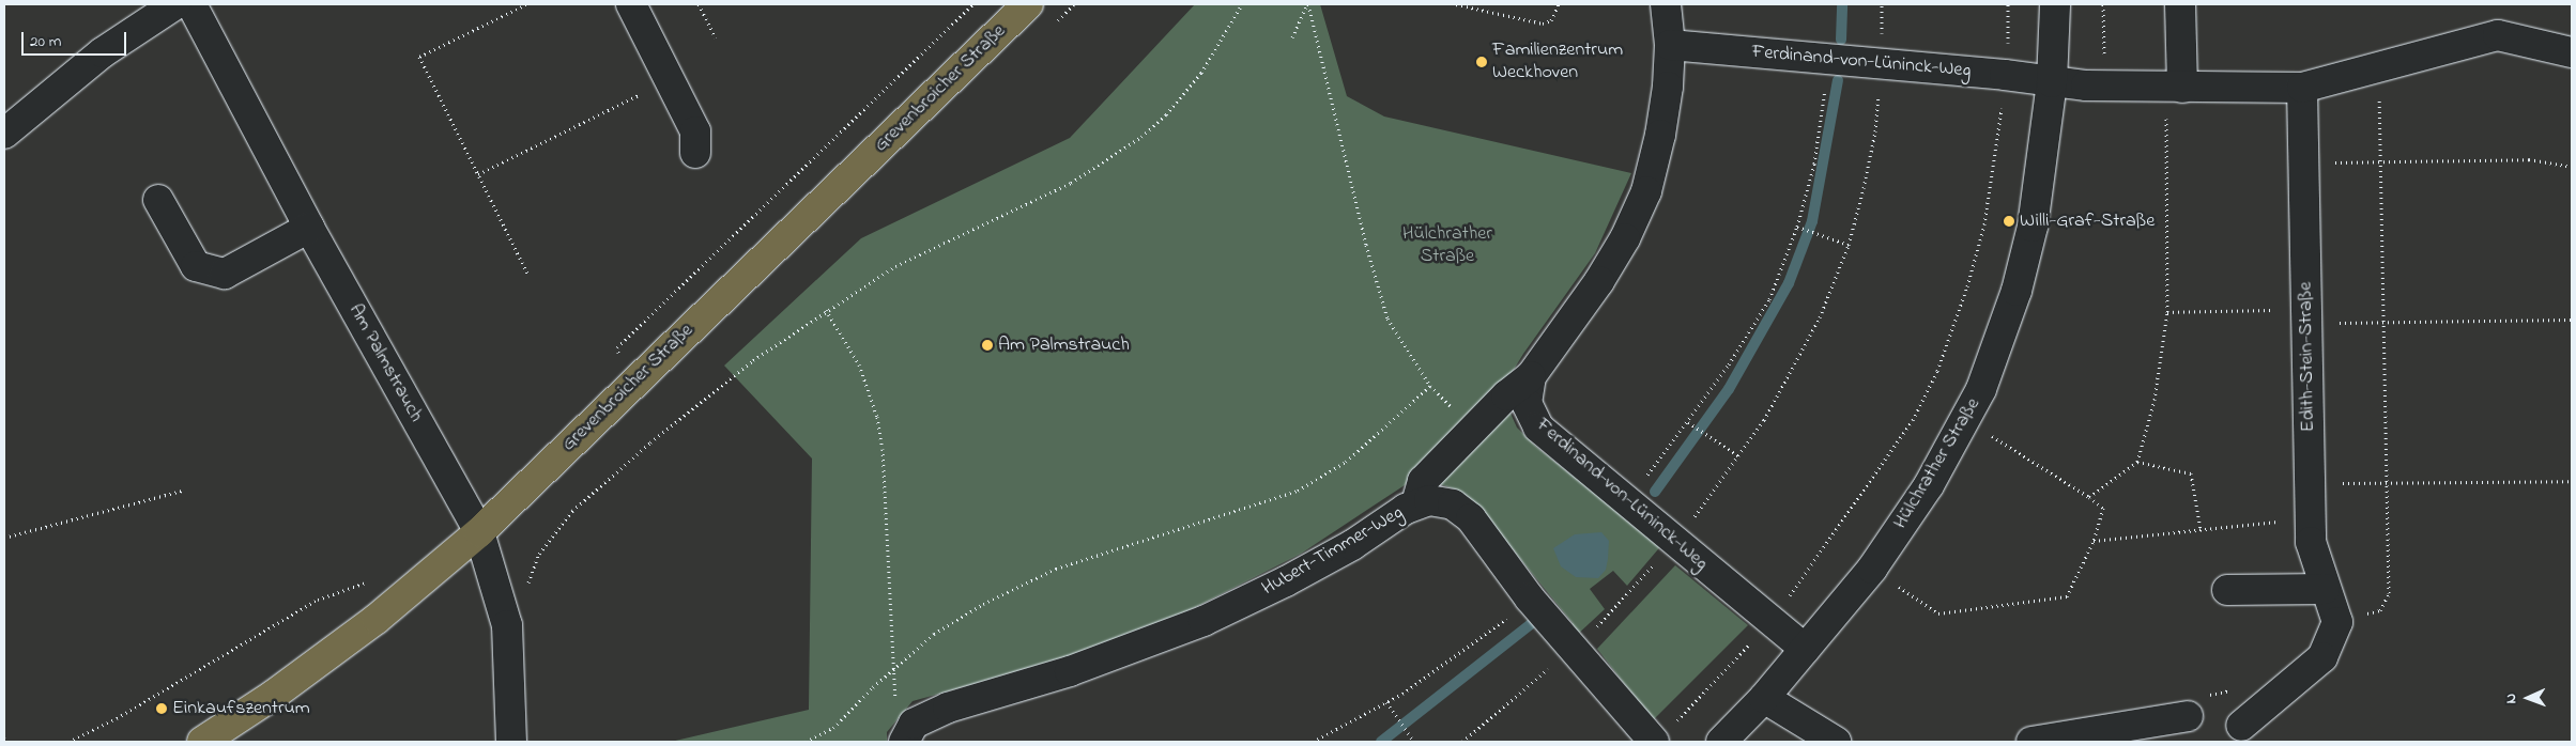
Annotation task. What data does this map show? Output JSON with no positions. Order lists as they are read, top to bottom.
{
  "streets": {
    "main road": ["Grevenbroicher Straße"],
    "street": [
      "Ferdinand-von-Lüninck-Weg",
      "Edith-Stein-Straße",
      "Am Palmstrauch",
      "Hülchrather Straße",
      "Hubert-Timmer-Weg"
    ]
  },
  "crossings": [
    ["Ferdinand-von-Lüninck-Weg", "Hülchrather Straße"],
    ["Grevenbroicher Straße", "Am Palmstrauch"]
  ],
  "parks": ["Hülchrather Straße"],
  "places": [
    "Familienzentrum Weckhoven",
    "Willi-Graf-Straße",
    "Am Palmstrauch",
    "Einkaufszentrum"
  ],
  "scale_bar": "20 m",
  "north": "left"
}
